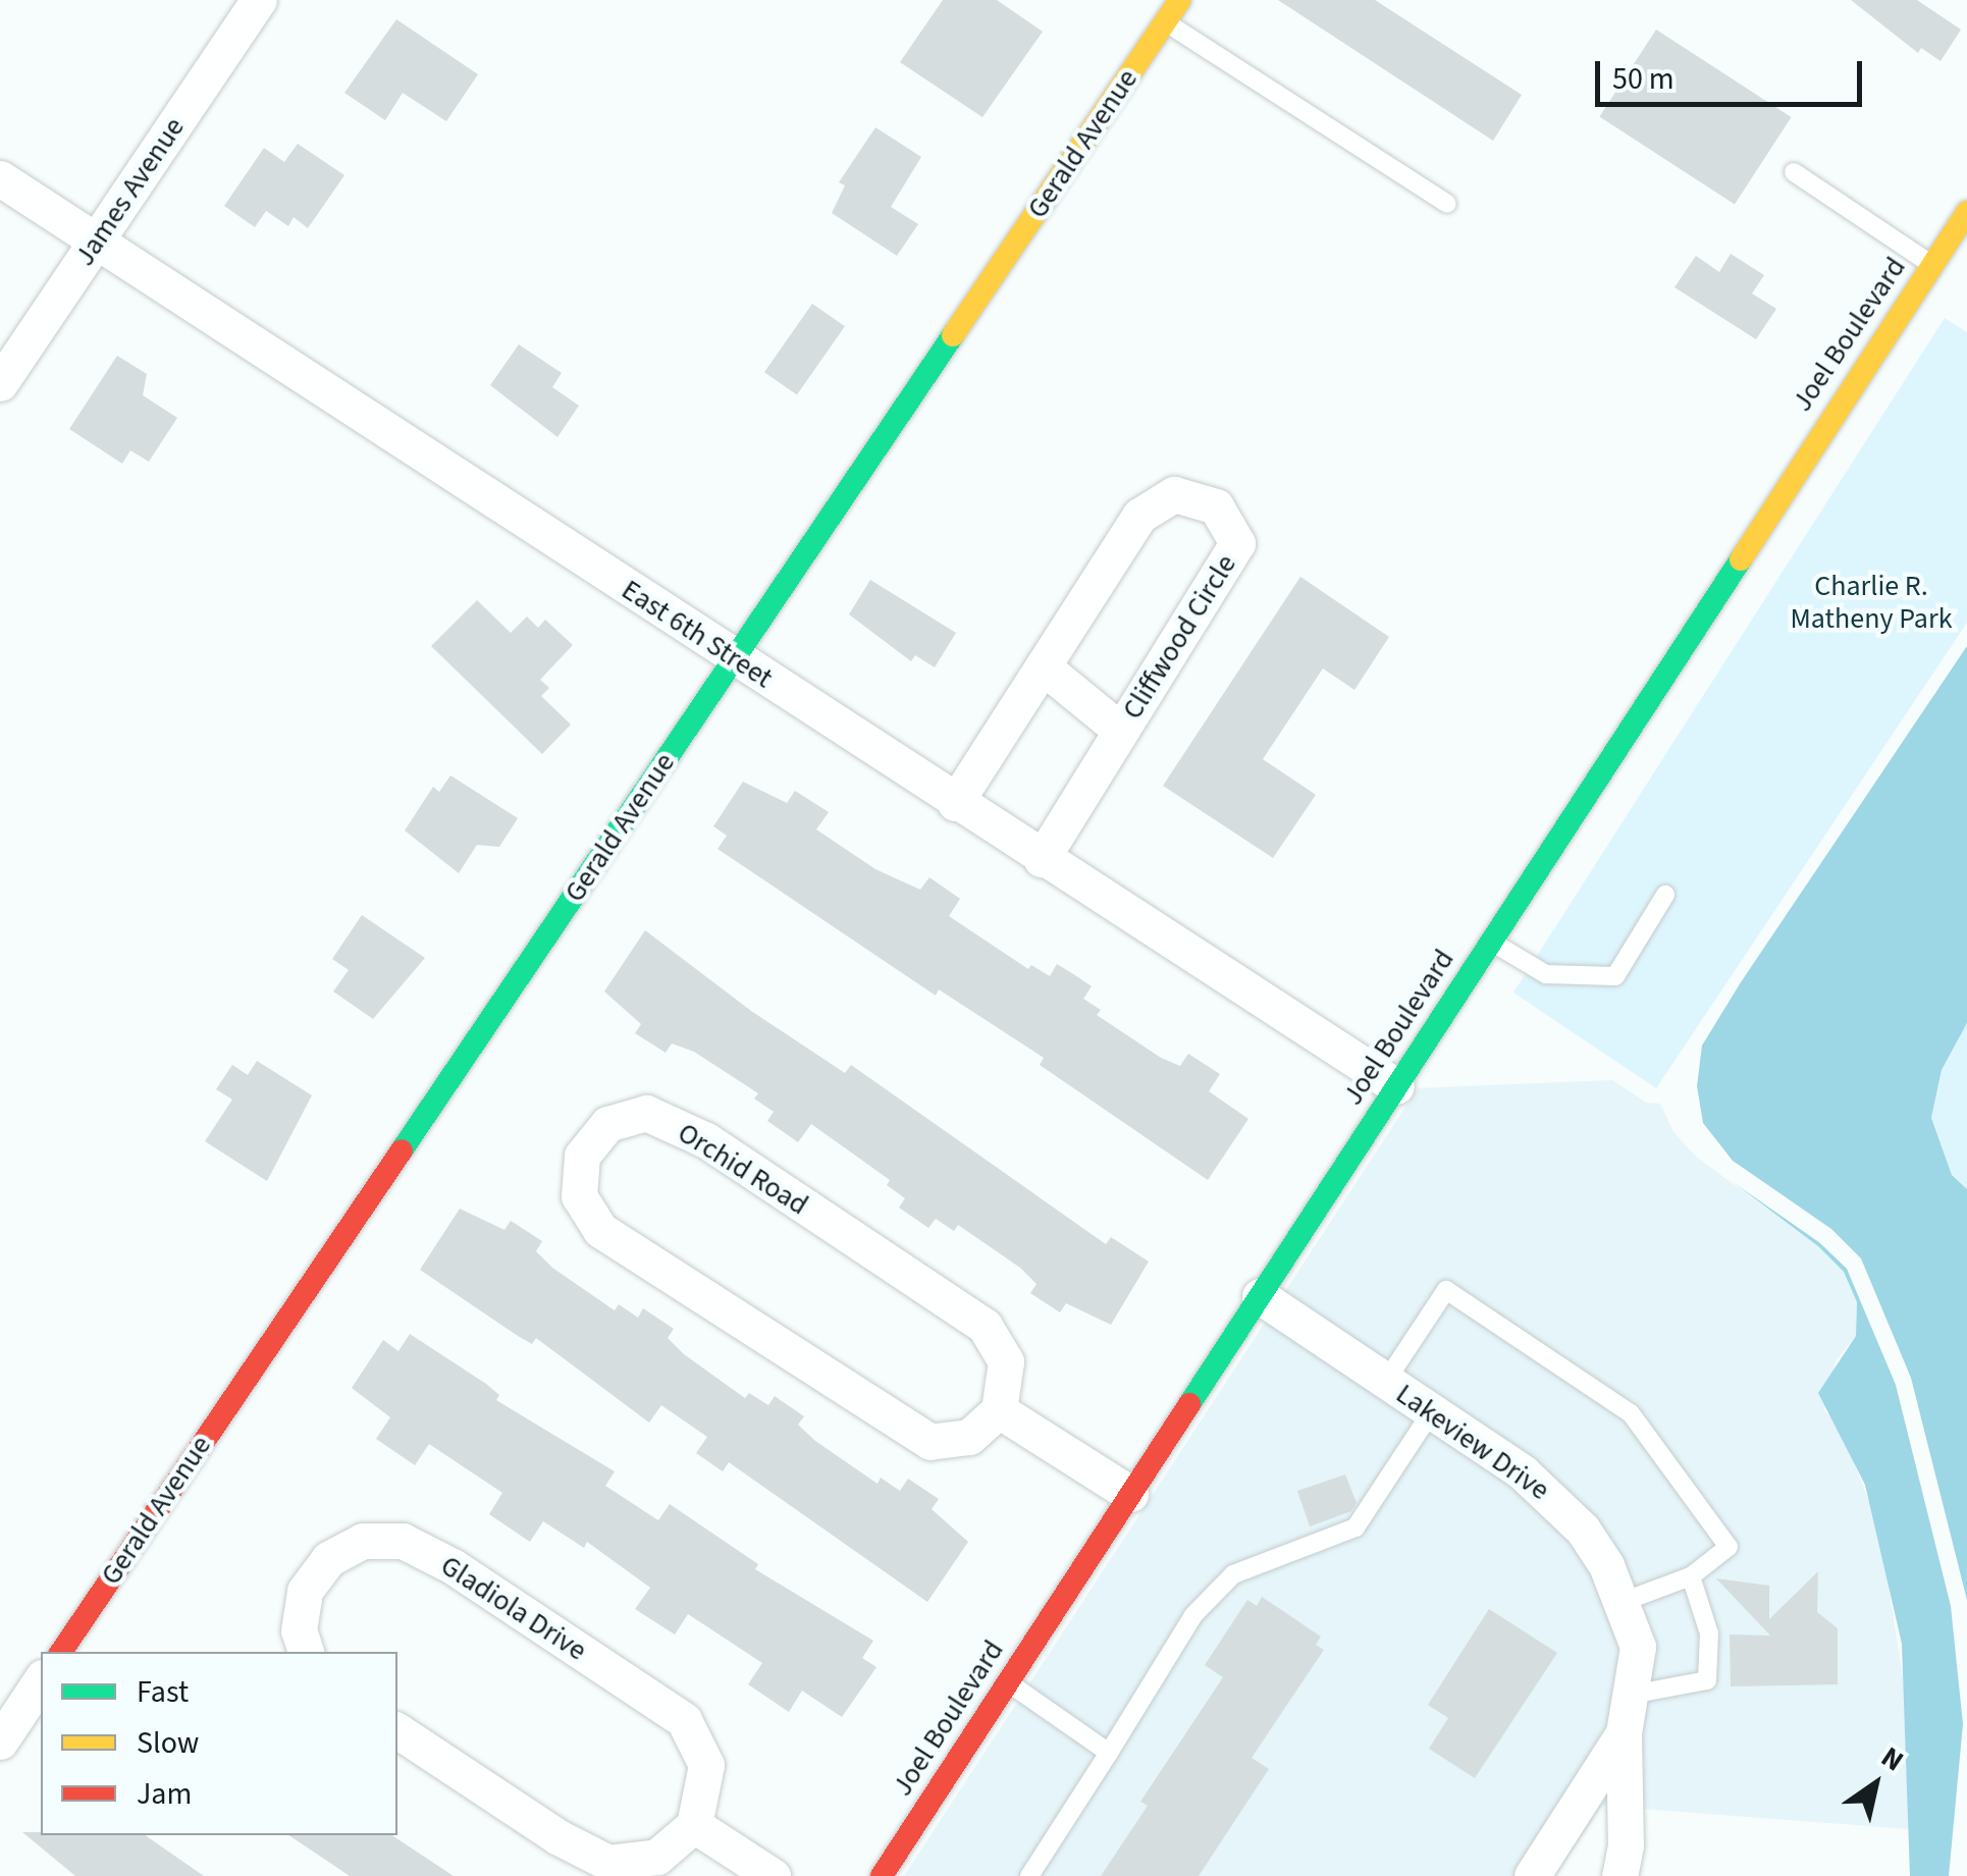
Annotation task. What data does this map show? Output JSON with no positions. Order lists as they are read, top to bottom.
{
  "streets": {
    "street": [
      "Gerald Avenue",
      "James Avenue",
      "Joel Boulevard",
      "East 6th Street",
      "Cliffwood Circle",
      "Orchid Road",
      "Lakeview Drive",
      "Gladiola Drive"
    ]
  },
  "crossings": [
    ["Gerald Avenue", "East 6th Street"],
    ["James Avenue", "East 6th Street"],
    ["Joel Boulevard", "East 6th Street"],
    ["Joel Boulevard", "Lakeview Drive"],
    ["East 6th Street", "Cliffwood Circle"]
  ],
  "parks": ["Charlie R. Matheny Park"],
  "legend": ["Fast", "Slow", "Jam"],
  "scale_bar": "50 m",
  "north": "top right"
}
